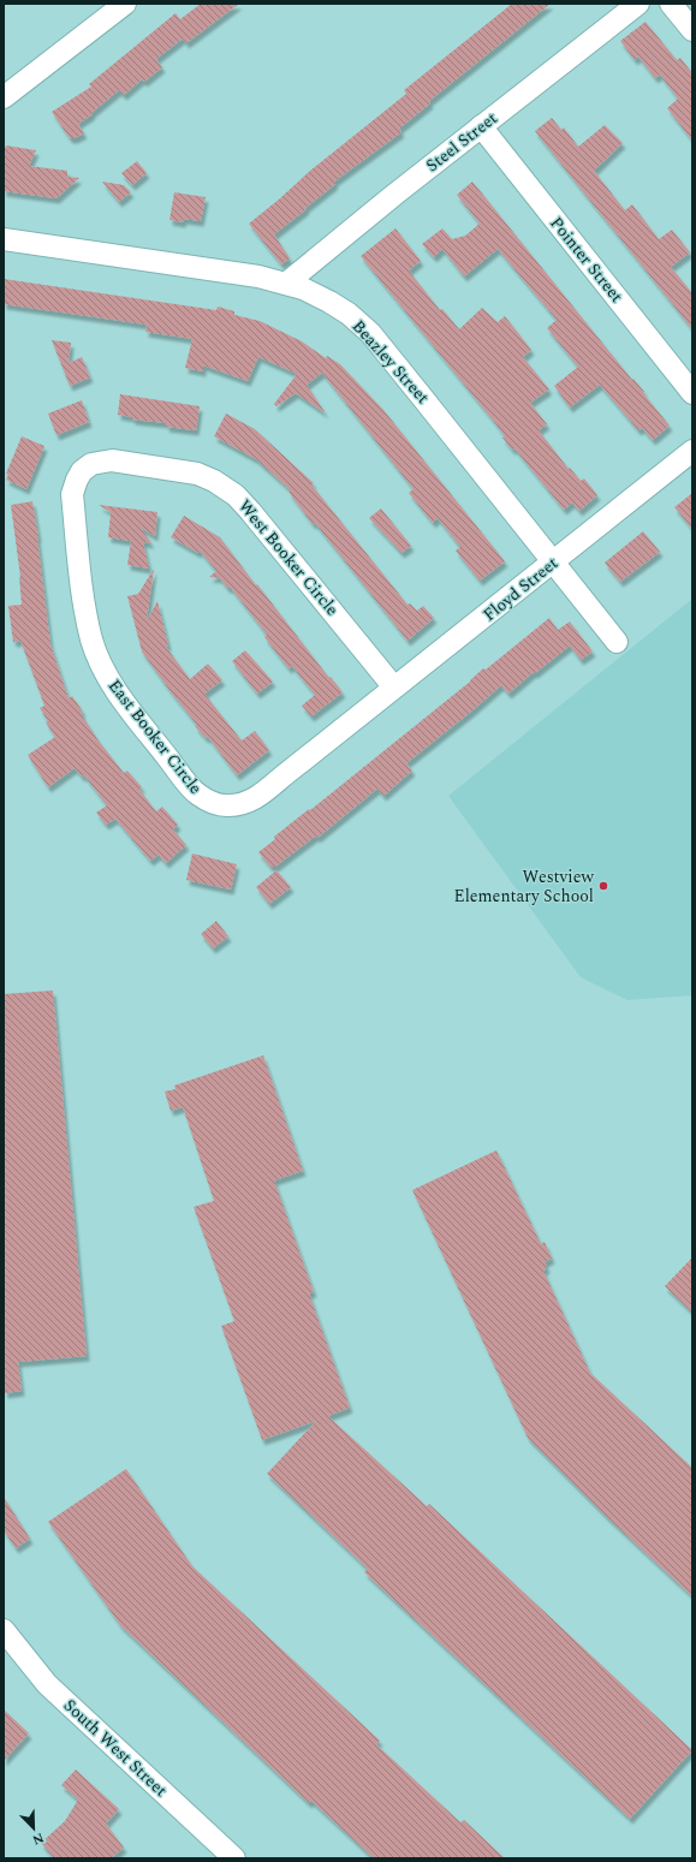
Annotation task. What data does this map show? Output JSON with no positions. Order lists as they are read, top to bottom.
{
  "streets": {
    "street": [
      "Steel Street",
      "Pointer Street",
      "Beazley Street",
      "West Booker Circle",
      "Floyd Street",
      "East Booker Circle",
      "South West Street"
    ]
  },
  "crossings": [
    ["Steel Street", "Pointer Street"],
    ["Steel Street", "Beazley Street"],
    ["Beazley Street", "Floyd Street"],
    ["West Booker Circle", "Floyd Street"],
    ["West Booker Circle", "East Booker Circle"],
    ["Floyd Street", "East Booker Circle"]
  ],
  "places": ["Westview Elementary School"],
  "north": "bottom right"
}
